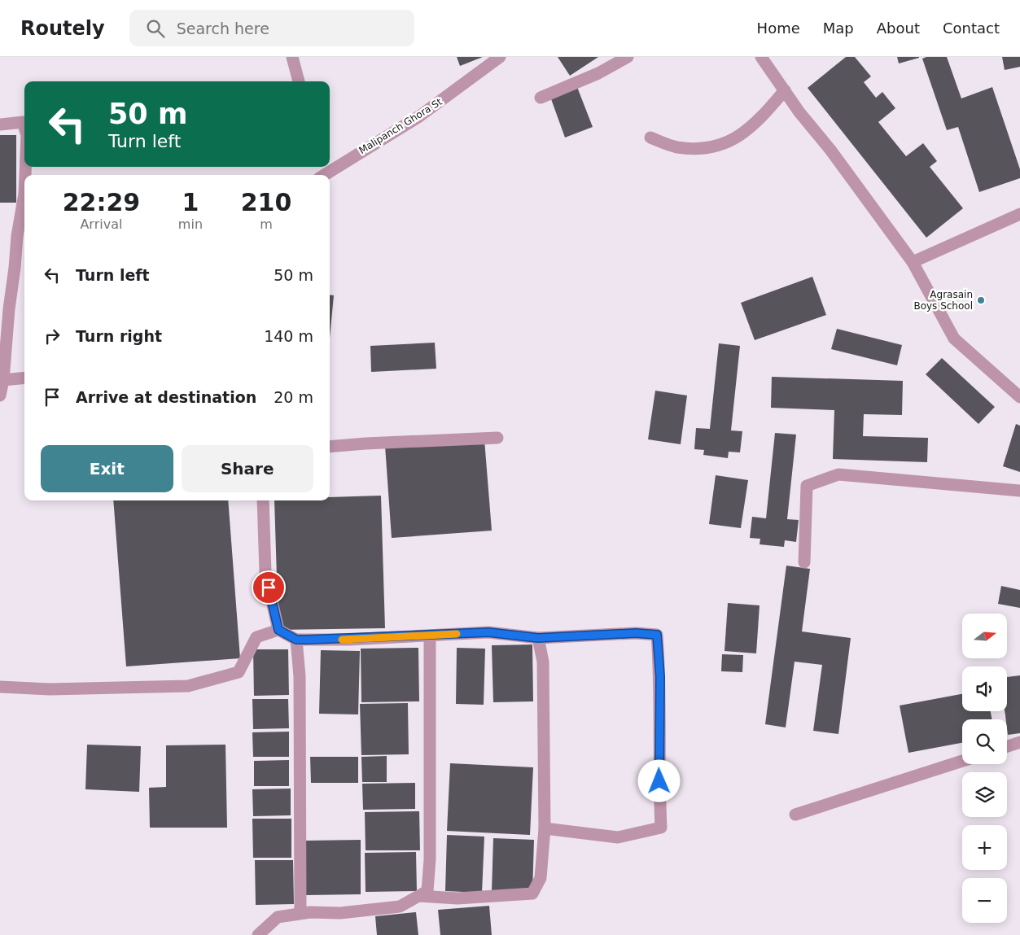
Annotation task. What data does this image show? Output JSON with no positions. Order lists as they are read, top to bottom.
{
  "streets": {
    "street": ["Malipanch Ghora St"]
  },
  "places": ["Agrasain Boys School"],
  "north": "right",
  "page": {
    "header": "Routely",
    "search": "Search here",
    "nav": [
      "Home",
      "Map",
      "About",
      "Contact"
    ],
    "turn": ["50 m", "Turn left"],
    "eta": [
      "22:29",
      "Arrival",
      "1",
      "min",
      "210",
      "m"
    ],
    "list": [
      {
        "name": "Turn left",
        "value": "50 m"
      },
      {
        "name": "Turn right",
        "value": "140 m"
      },
      {
        "name": "Arrive at destination",
        "value": "20 m"
      }
    ],
    "buttons": ["Exit", "Share"],
    "map_buttons": ["+", "−"]
  }
}
